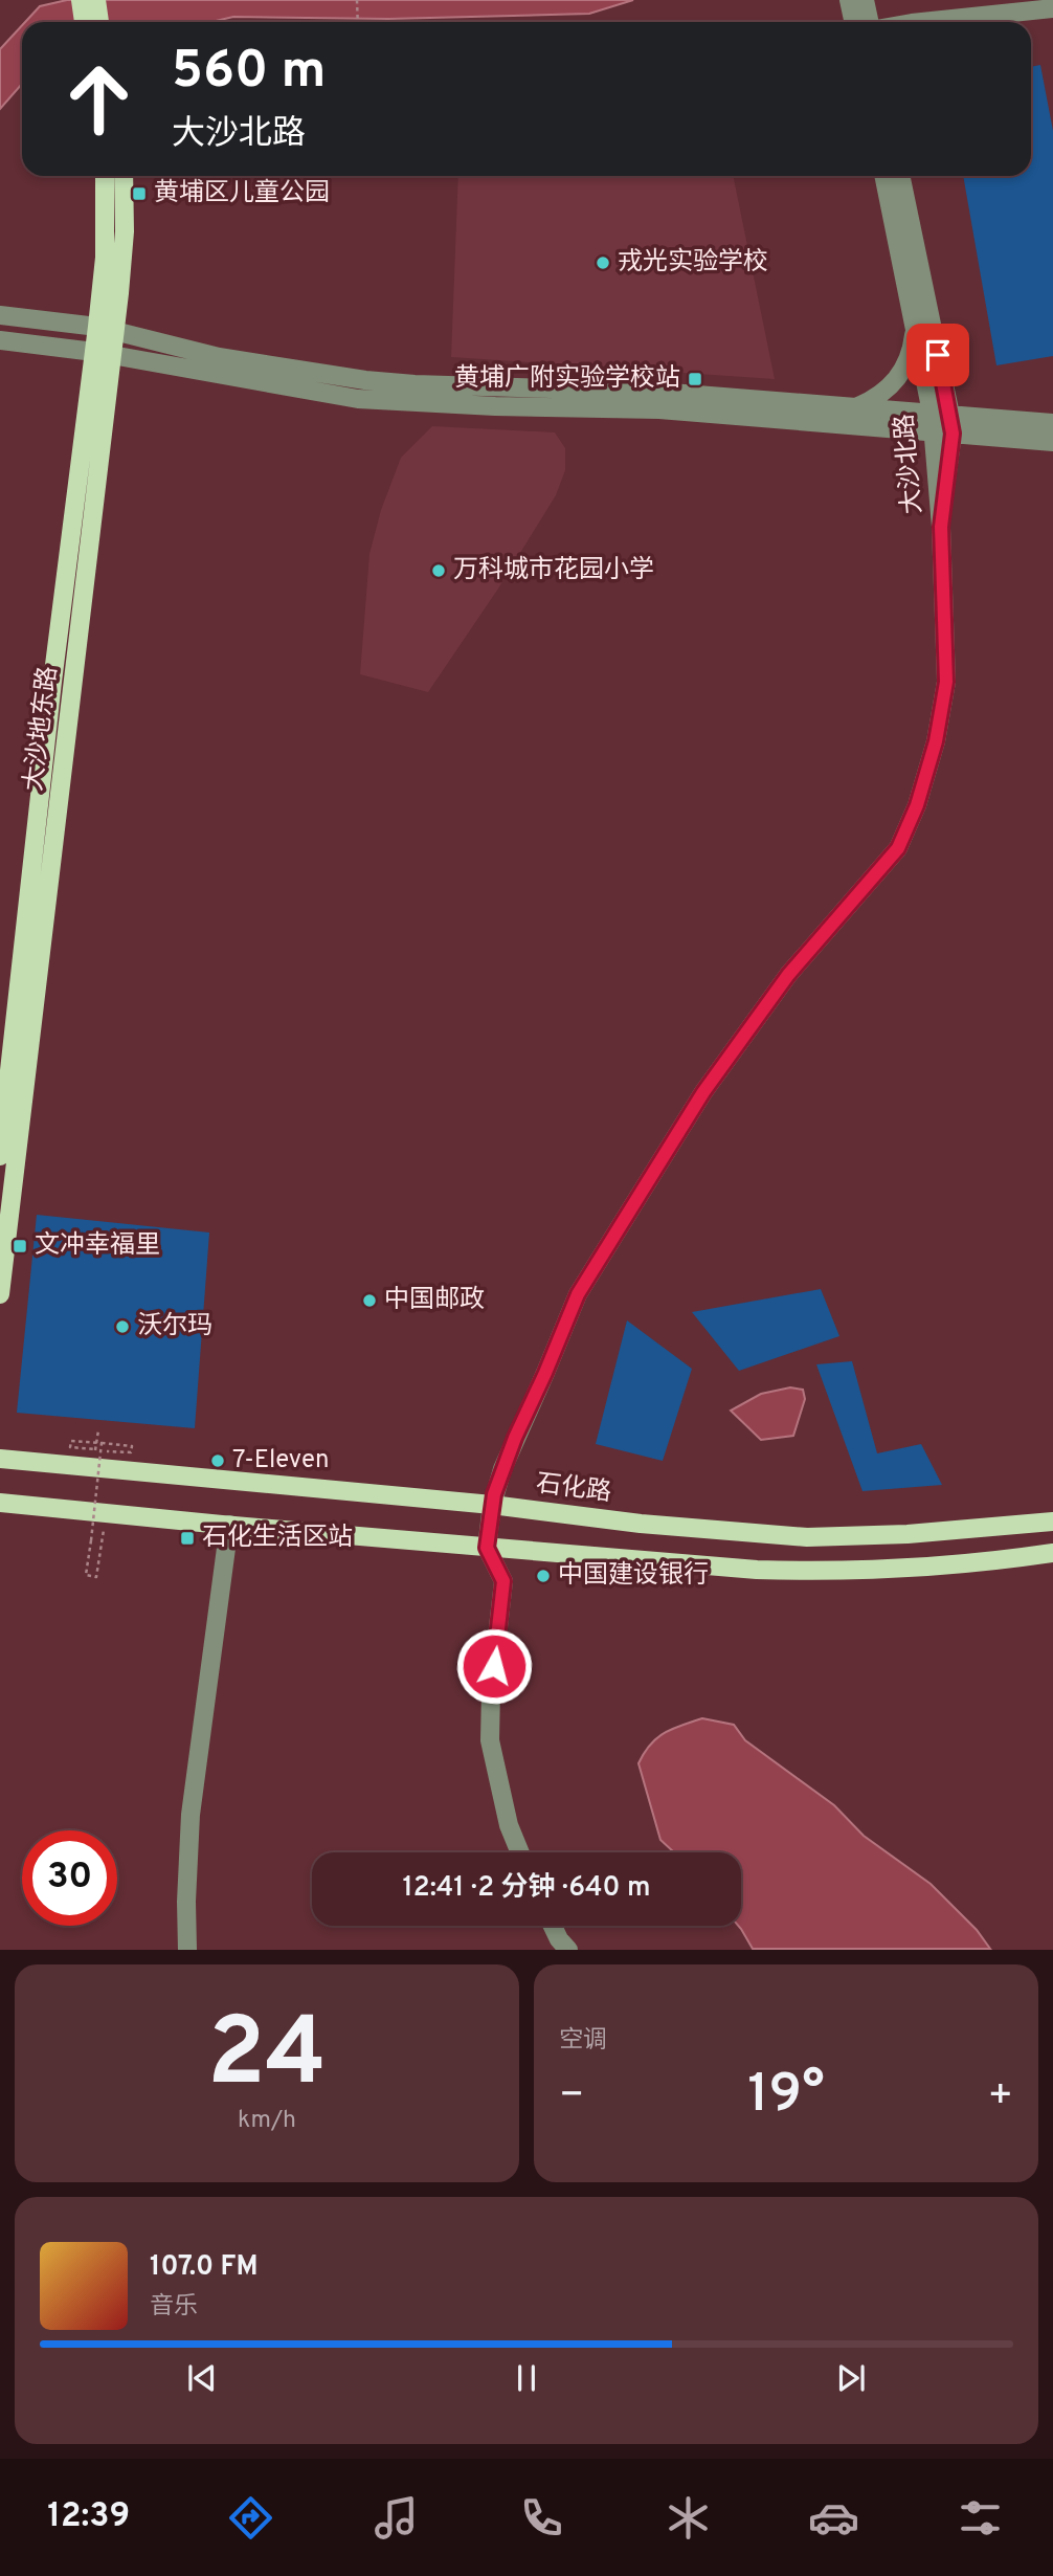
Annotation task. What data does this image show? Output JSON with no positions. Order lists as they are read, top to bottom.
{
  "streets": {
    "main road": ["大沙地东路", "石化路"],
    "street": ["大沙北路"]
  },
  "places": {
    "transit": [
      "黄埔区儿童公园",
      "黄埔广附实验学校站",
      "文冲幸福里",
      "石化生活区站"
    ],
    "other": [
      "戎光实验学校",
      "万科城市花园小学",
      "中国邮政",
      "沃尔玛",
      "7-Eleven",
      "中国建设银行"
    ]
  },
  "page": {
    "turn": ["560 m", "大沙北路"],
    "limit": "30",
    "trip": "12:41 · 2 分钟 · 640 m",
    "tile": [
      ["24", "km/h"],
      "空调"
    ],
    "heat": ["−", "19°", "+"],
    "song": ["107.0 FM", "音乐"],
    "tabs": "12:39"
  }
}
